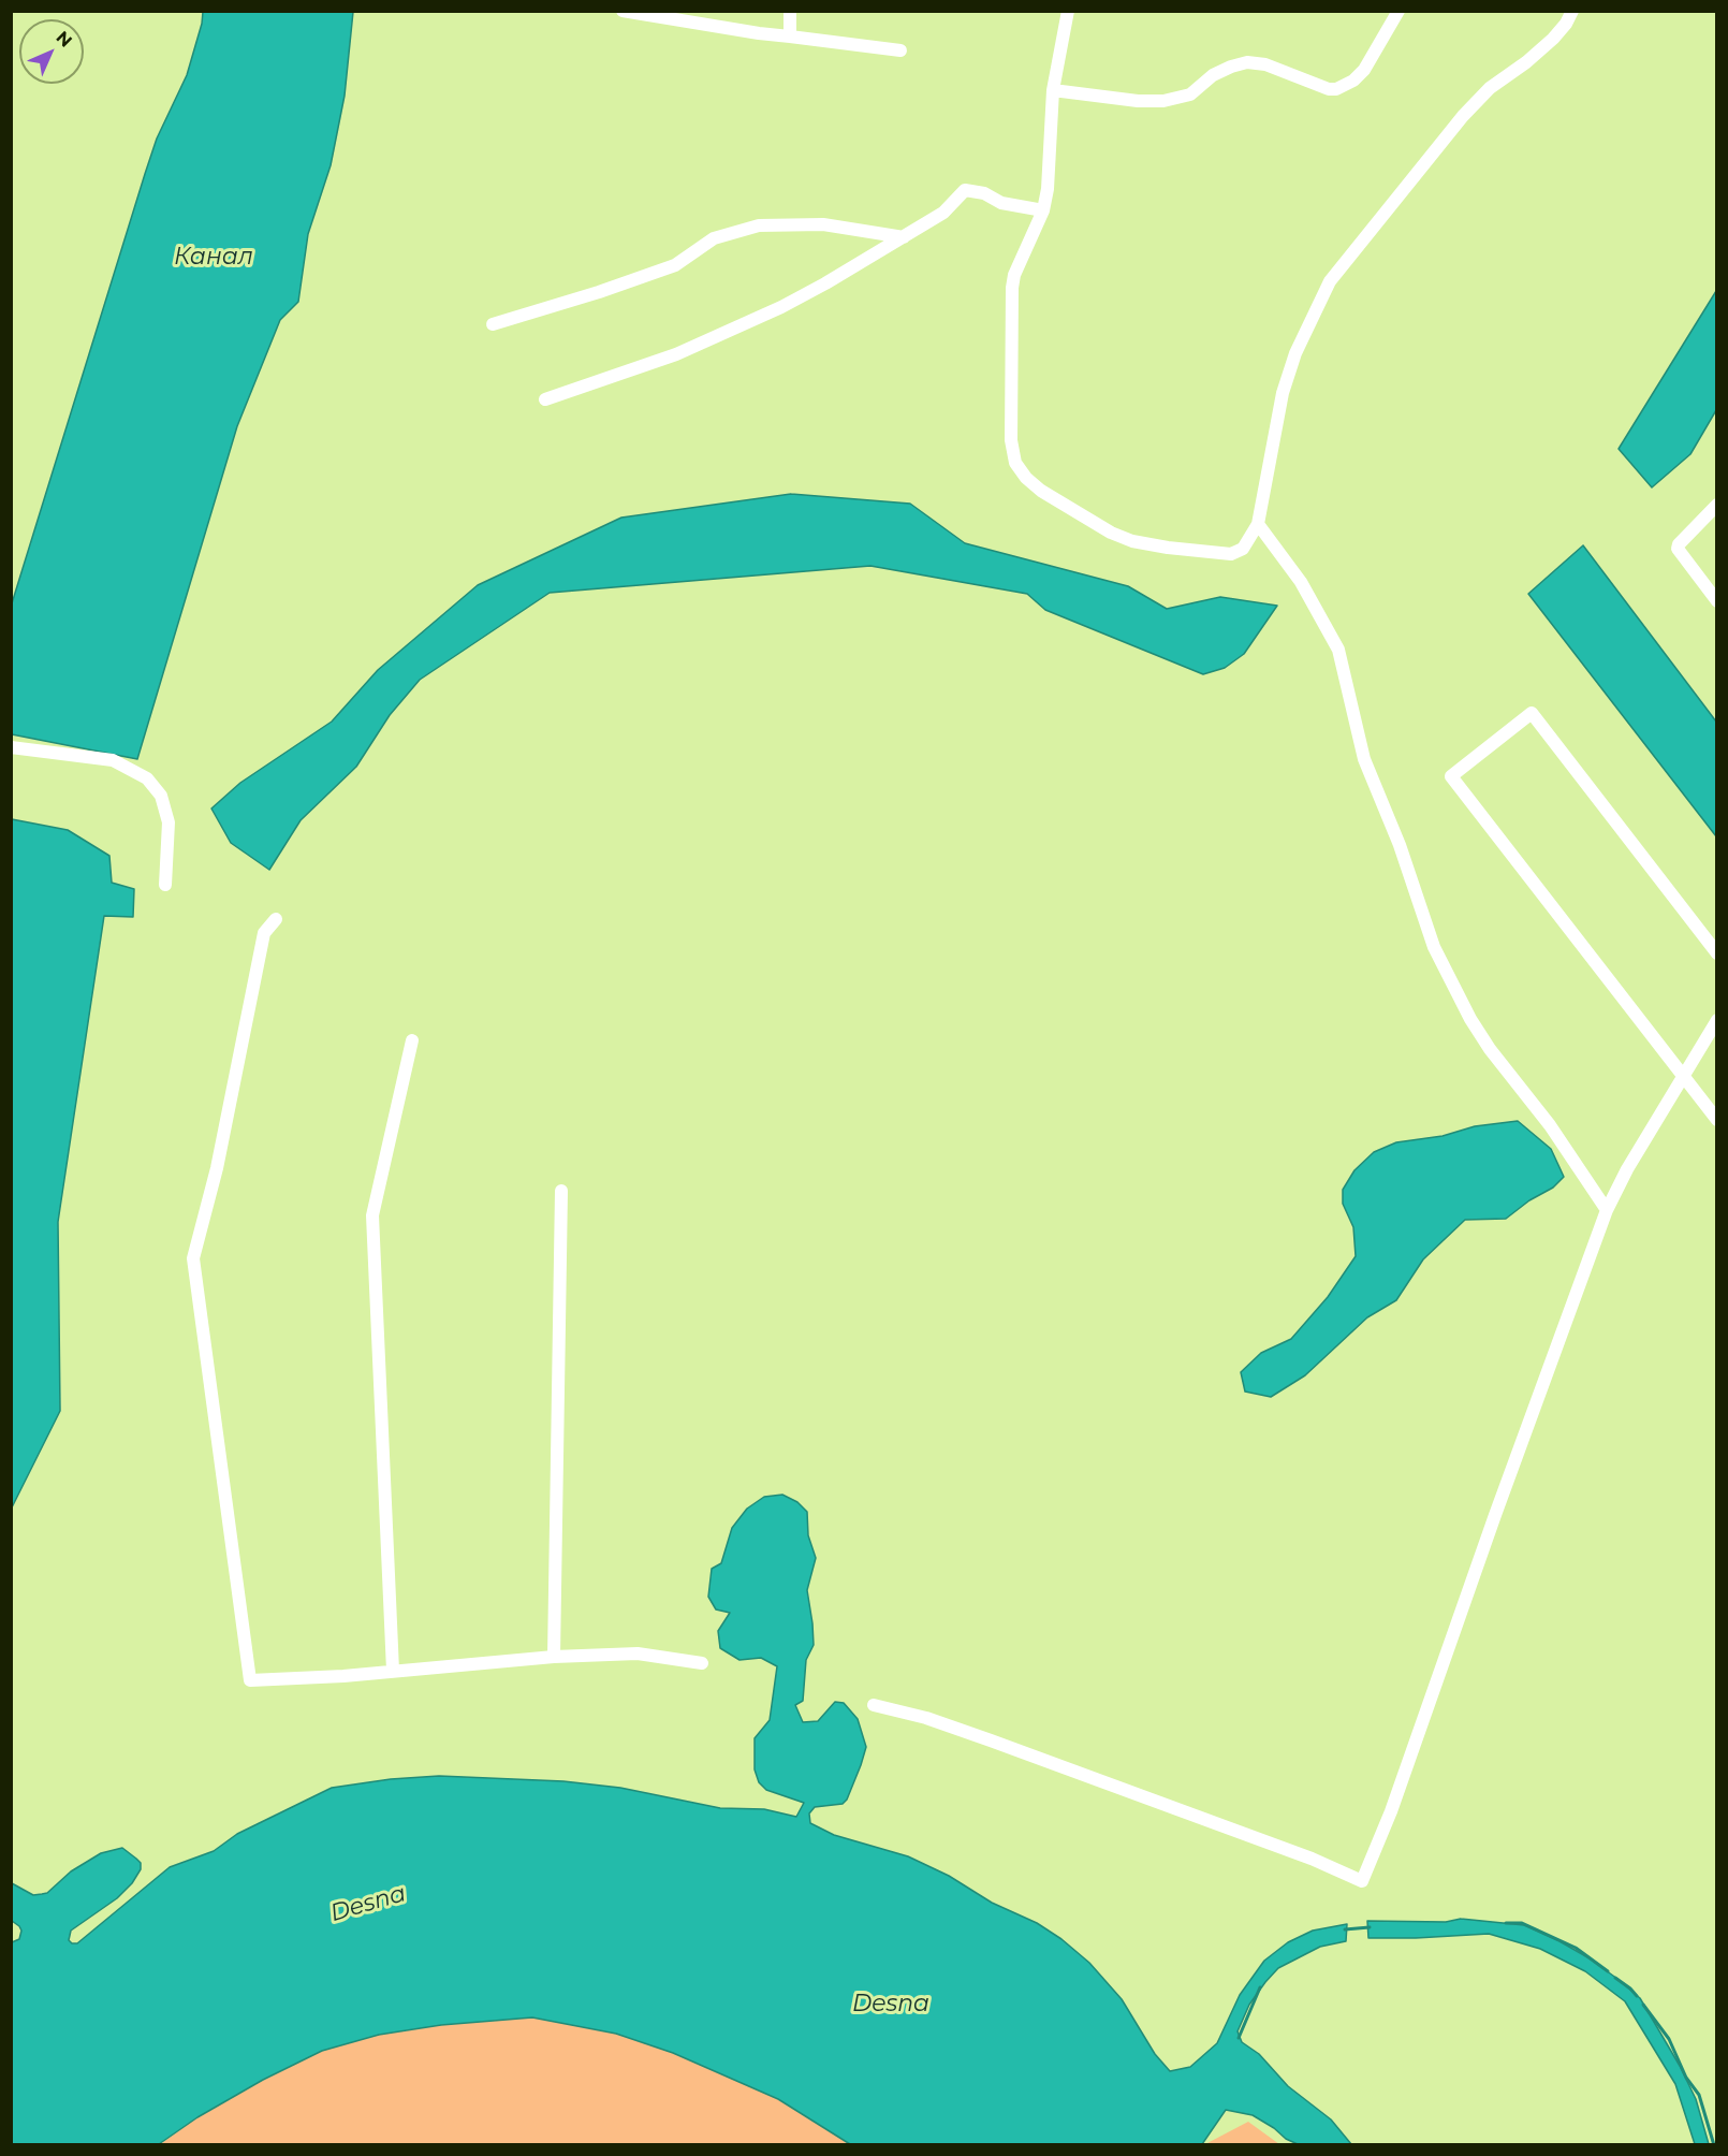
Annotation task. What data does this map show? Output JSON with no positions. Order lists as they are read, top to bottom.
{
  "water": ["Канал", "Desna"],
  "north": "top right"
}
